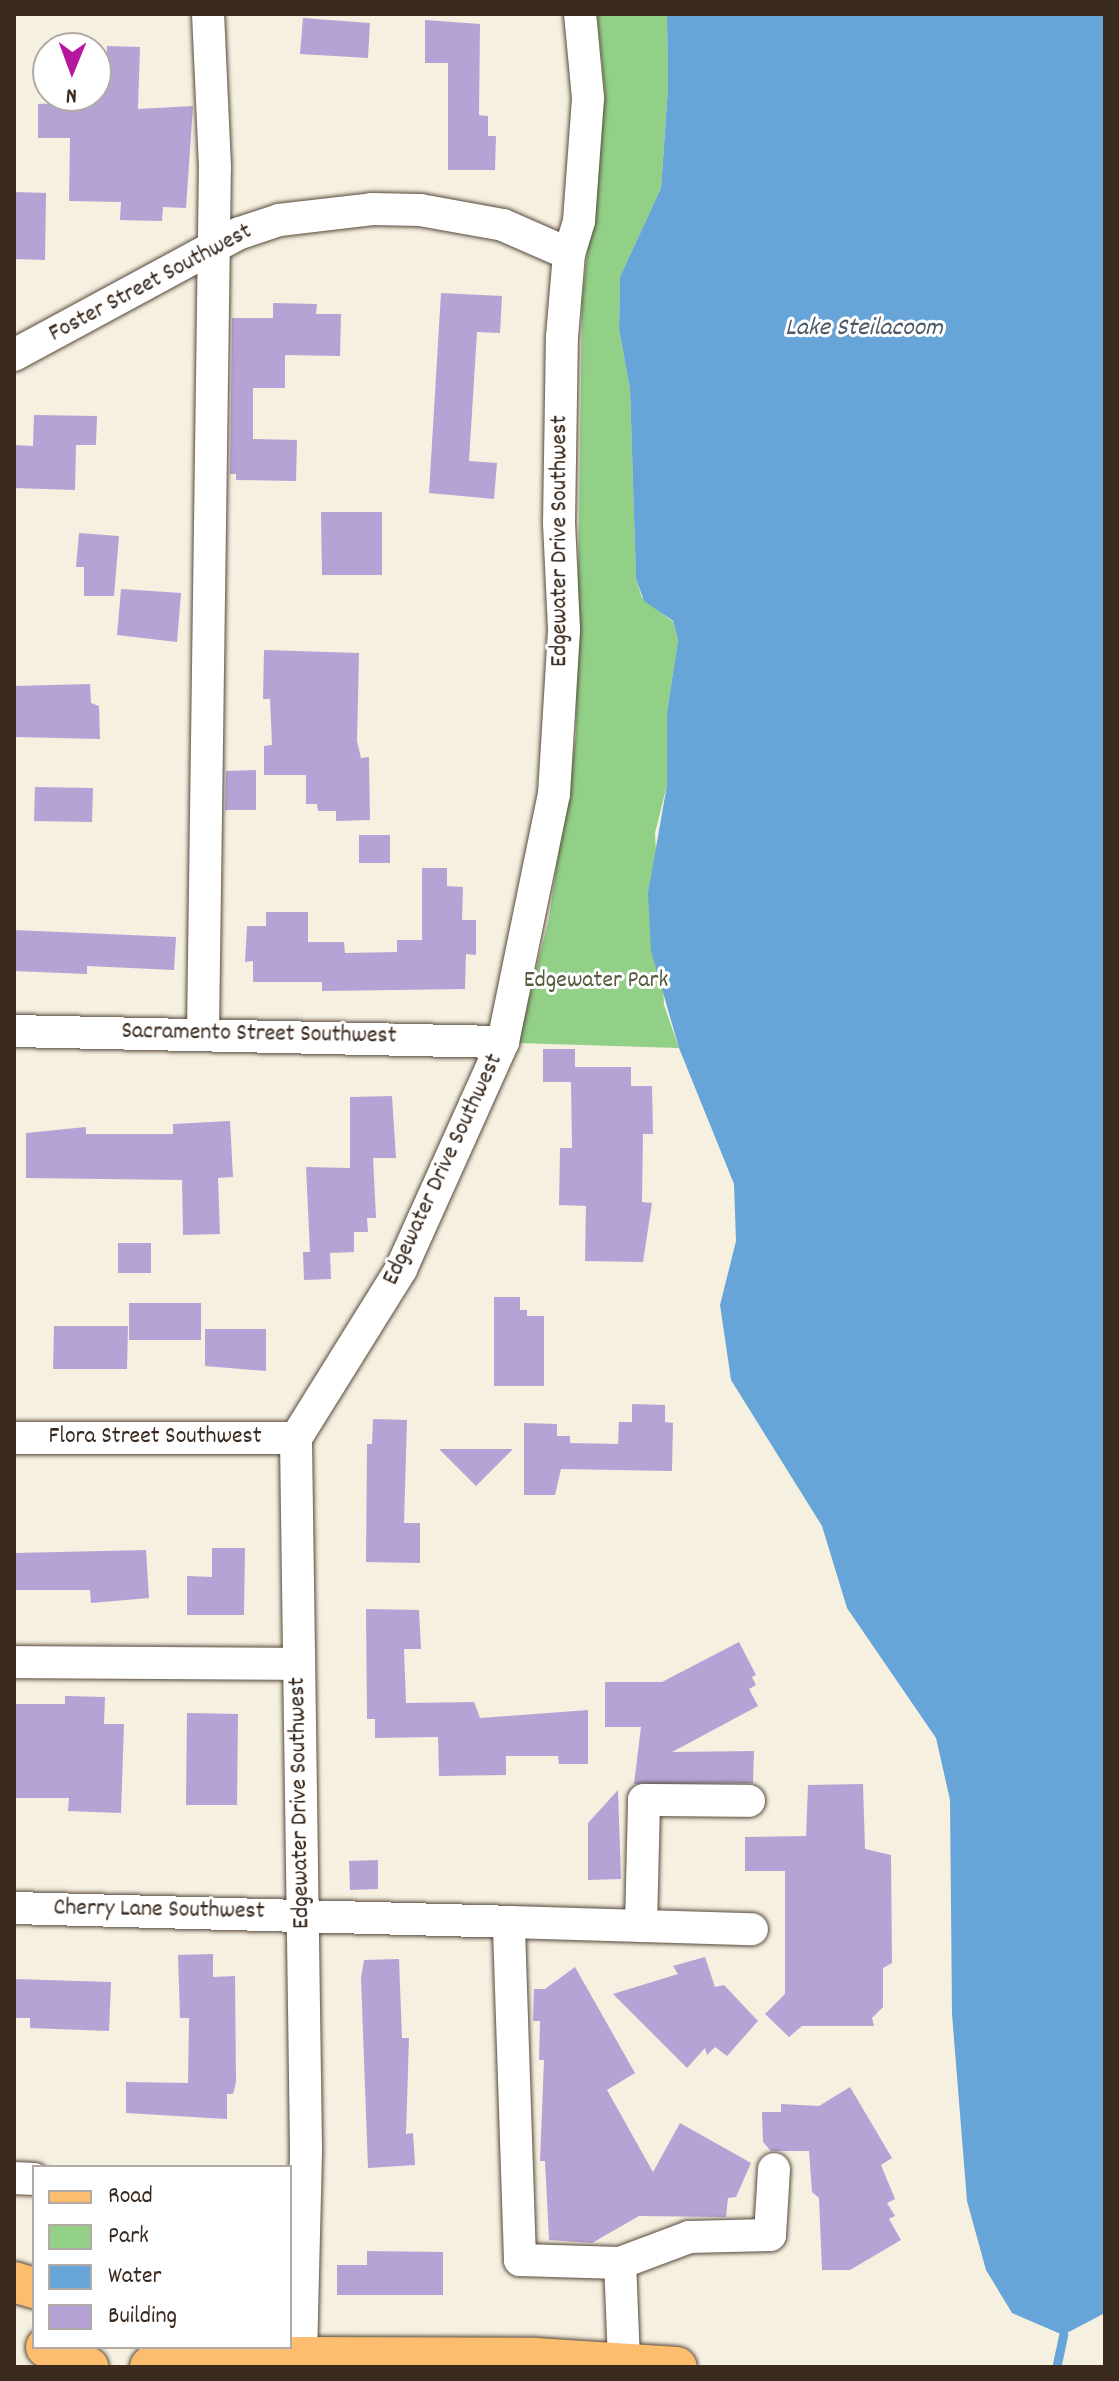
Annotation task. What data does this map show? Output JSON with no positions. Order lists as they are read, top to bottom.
{
  "streets": {
    "street": [
      "Foster Street Southwest",
      "Edgewater Drive Southwest",
      "Sacramento Street Southwest",
      "Flora Street Southwest",
      "Cherry Lane Southwest"
    ]
  },
  "crossings": [
    ["Foster Street Southwest", "Edgewater Drive Southwest"],
    ["Edgewater Drive Southwest", "Sacramento Street Southwest"],
    ["Edgewater Drive Southwest", "Flora Street Southwest"],
    ["Edgewater Drive Southwest", "Cherry Lane Southwest"]
  ],
  "water": ["Lake Steilacoom"],
  "parks": ["Edgewater Park"],
  "legend": [
    "Road",
    "Park",
    "Water",
    "Building"
  ],
  "north": "bottom"
}
